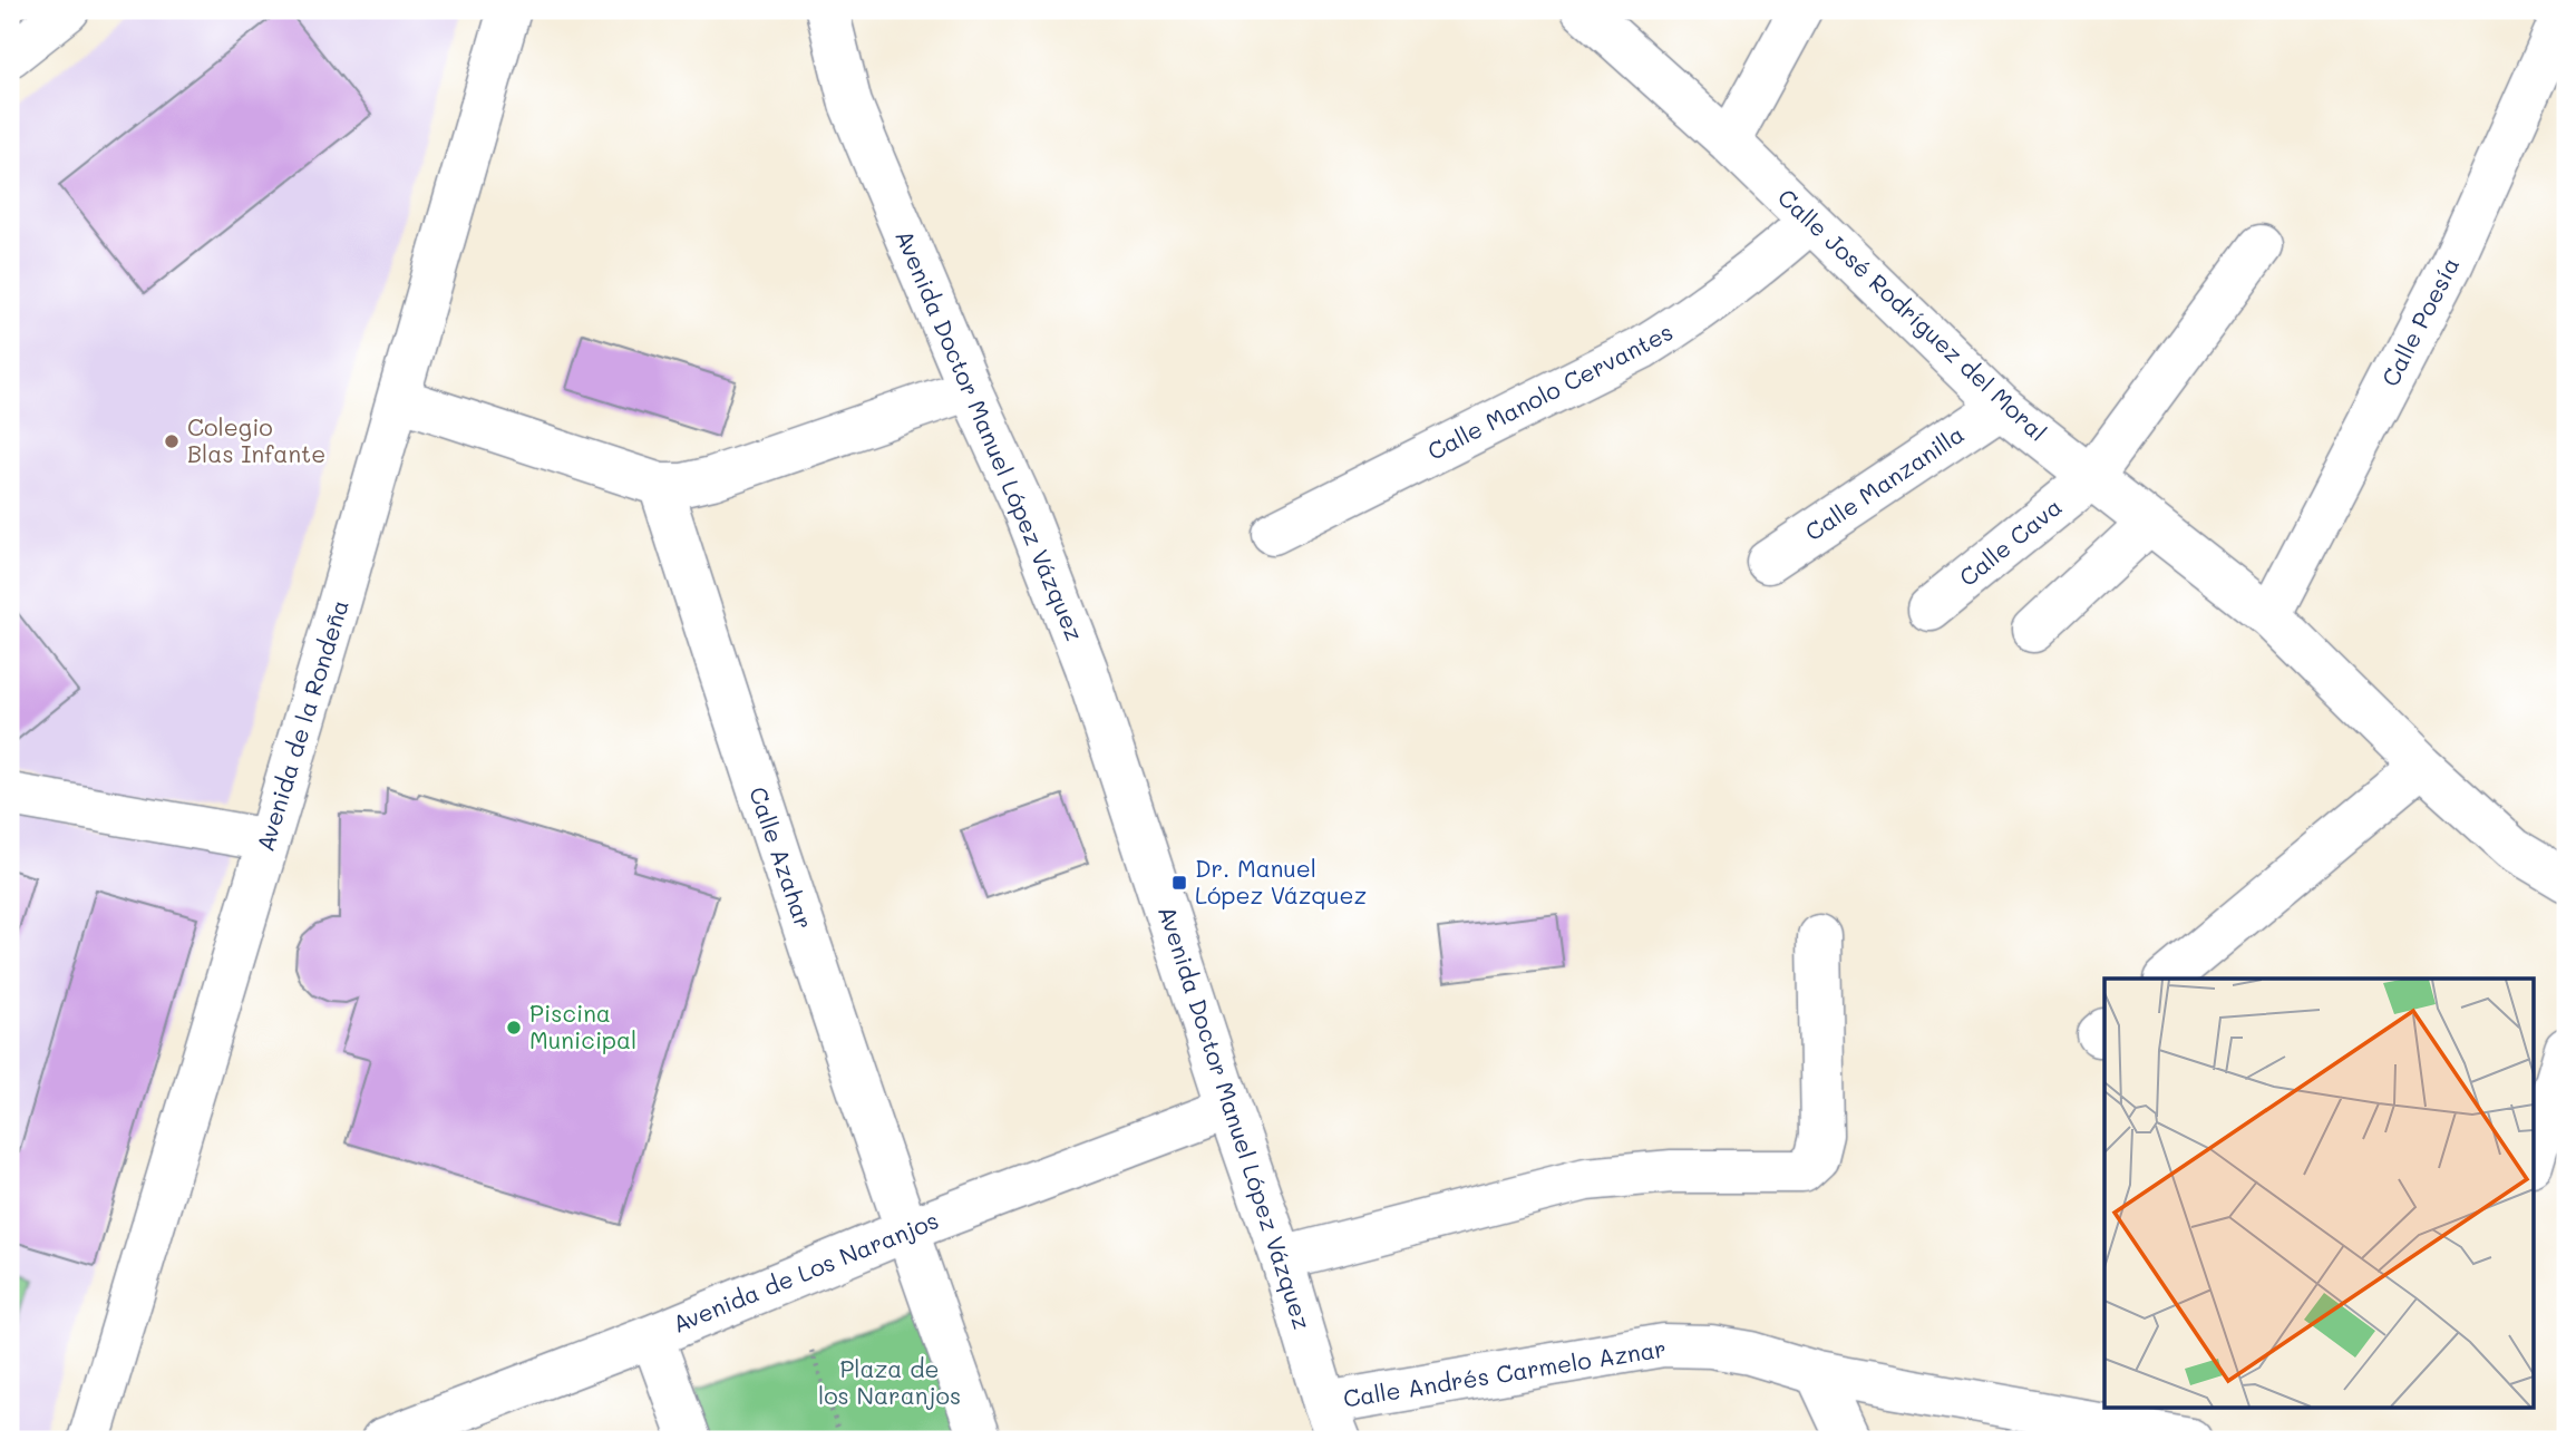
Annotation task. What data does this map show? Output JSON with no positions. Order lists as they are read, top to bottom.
{
  "streets": {
    "street": [
      "Calle José Rodríguez del Moral",
      "Calle Poesía",
      "Calle Manolo Cervantes",
      "Avenida Doctor Manuel López Vázquez",
      "Calle Manzanilla",
      "Calle Cava",
      "Avenida de la Rondeña",
      "Calle Azahar",
      "Avenida de Los Naranjos",
      "Calle Andrés Carmelo Aznar"
    ]
  },
  "crossings": [
    ["Calle José Rodríguez del Moral", "Calle Poesía"],
    ["Calle José Rodríguez del Moral", "Calle Manolo Cervantes"],
    ["Calle José Rodríguez del Moral", "Calle Manzanilla"],
    ["Calle José Rodríguez del Moral", "Calle Cava"],
    ["Avenida Doctor Manuel López Vázquez", "Avenida de Los Naranjos"],
    ["Avenida Doctor Manuel López Vázquez", "Calle Andrés Carmelo Aznar"],
    ["Calle Azahar", "Avenida de Los Naranjos"]
  ],
  "parks": ["Plaza de los Naranjos"],
  "places": {
    "other": ["Colegio Blas Infante", "Piscina Municipal"],
    "transit": ["Dr. Manuel López Vázquez"]
  }
}
